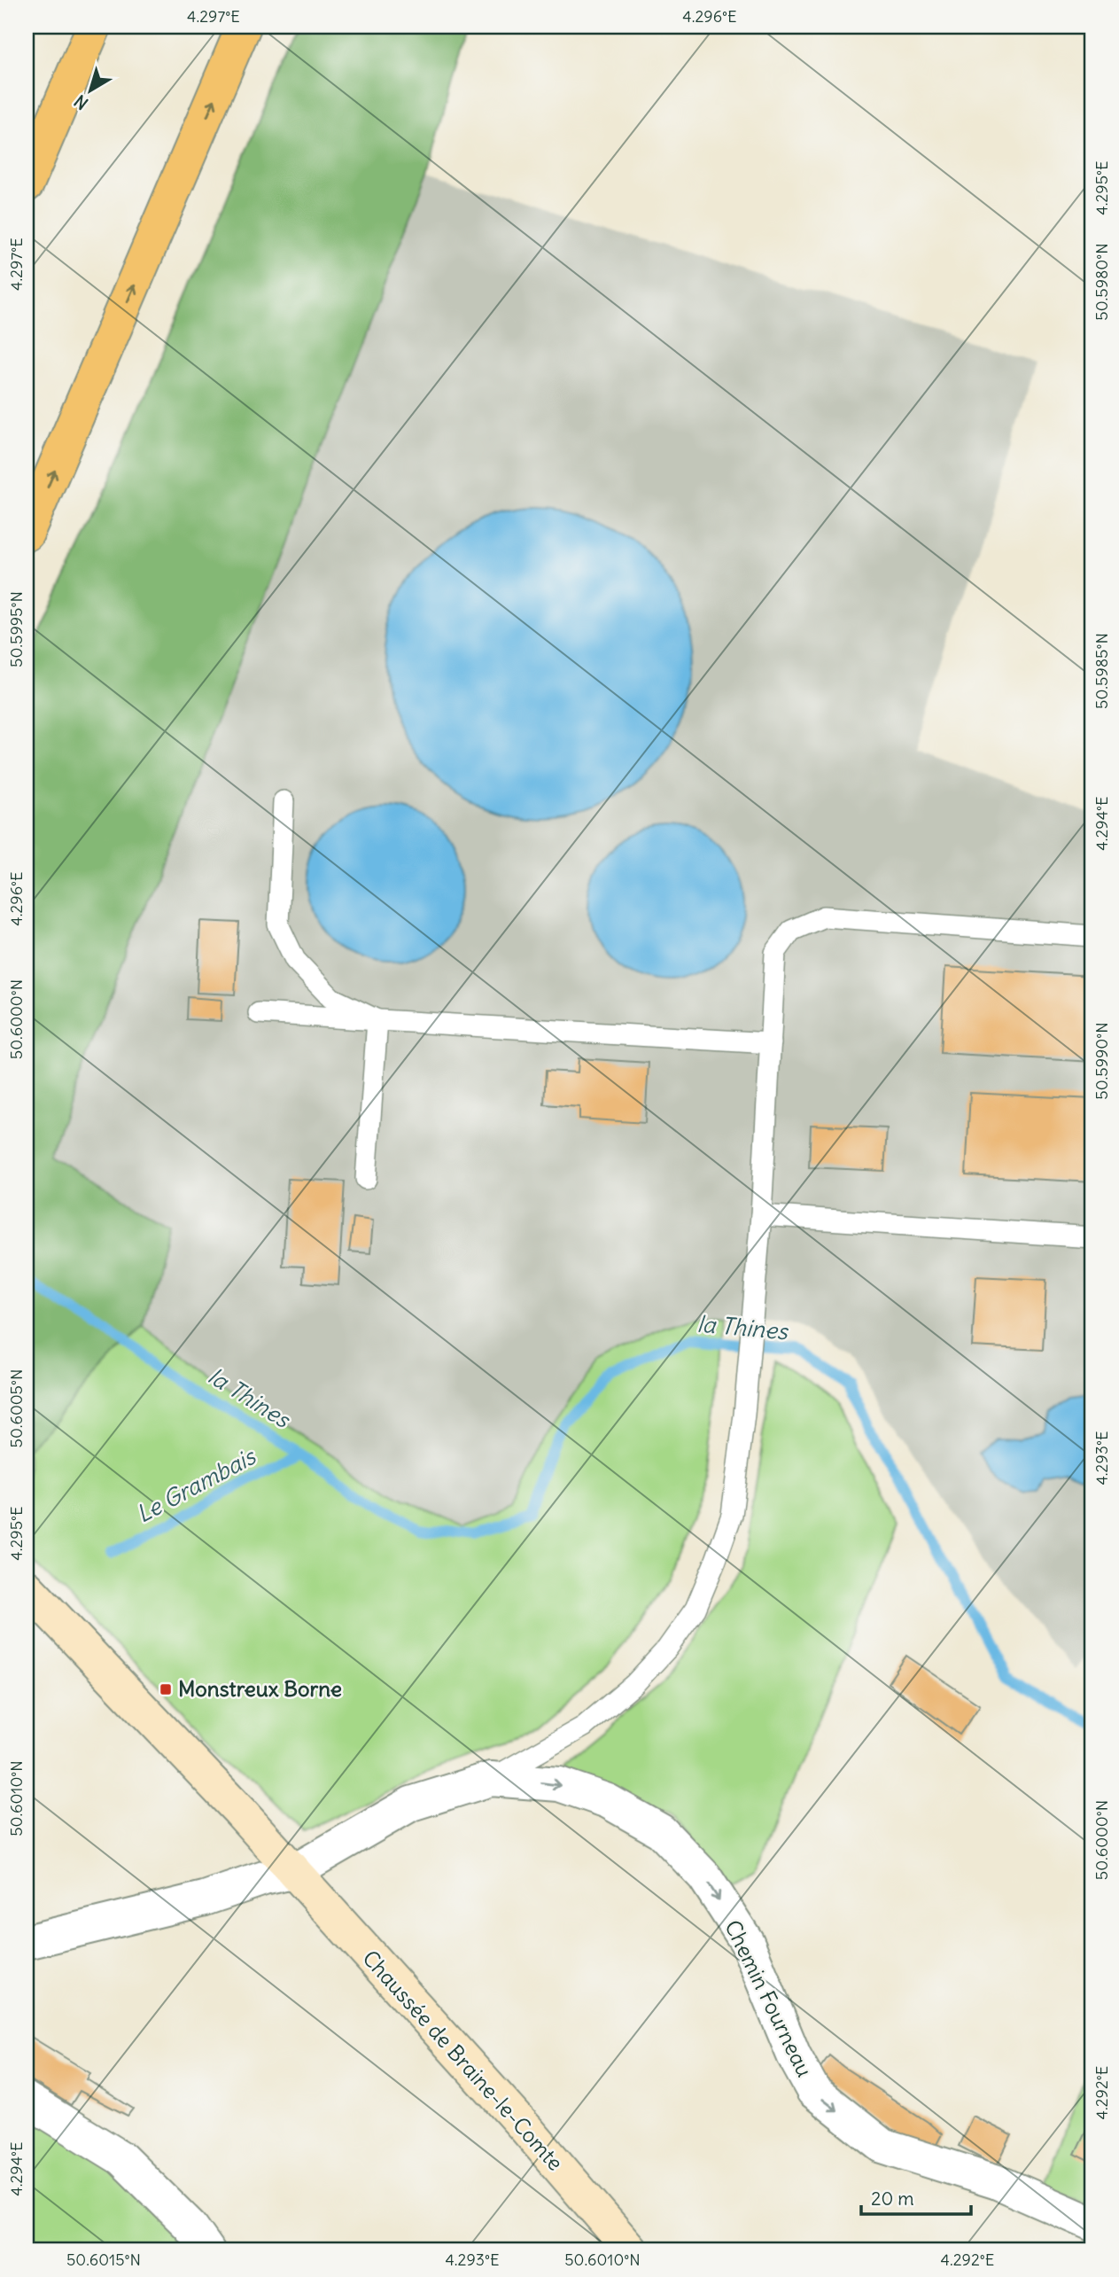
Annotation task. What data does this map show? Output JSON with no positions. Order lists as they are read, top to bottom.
{
  "streets": {
    "main road": ["Chaussée de Braine-le-Comte"],
    "street": ["Chemin Fourneau"]
  },
  "crossings": [
    ["Chemin Fourneau", "Chaussée de Braine-le-Comte"]
  ],
  "one_way": ["Chemin Fourneau"],
  "water": ["la Thines", "Le Grambais"],
  "places": {
    "transit": ["Monstreux Borne"]
  },
  "scale_bar": "20 m",
  "north": "bottom left",
  "coordinates": [
    "4.297°E",
    "4.296°E",
    "4.295°E",
    "50.5980°N",
    "50.5995°N",
    "50.5985°N",
    "4.294°E",
    "50.6000°N",
    "50.5990°N",
    "50.6005°N",
    "4.293°E",
    "50.6010°N",
    "4.292°E",
    "50.6015°N"
  ]
}
